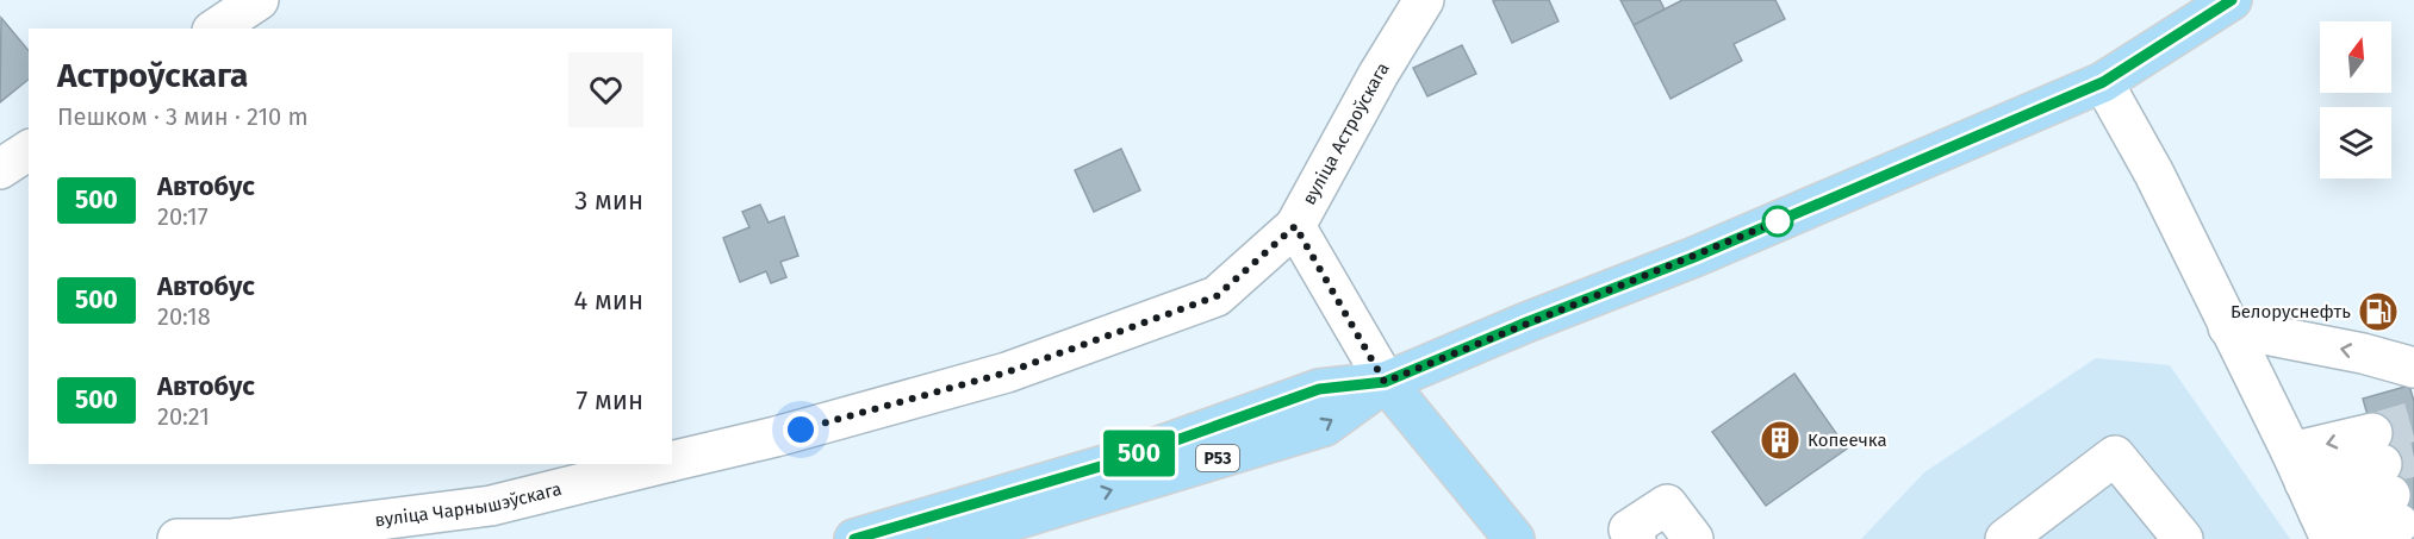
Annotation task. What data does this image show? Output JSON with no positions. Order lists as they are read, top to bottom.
{
  "streets": {
    "main road": ["Р53"],
    "street": ["вуліца Астроўскага", "вуліца Чарнышэўскага"]
  },
  "crossings": [
    ["вуліца Астроўскага", "Р53"],
    ["вуліца Астроўскага", "вуліца Чарнышэўскага"]
  ],
  "places": {
    "fuel station": ["Белоруснефть"],
    "building": ["Копеечка"]
  },
  "lines": ["bus line 500"],
  "north": "top",
  "page": {
    "on_map": "500",
    "heading": ["Астроўскага", "Пешком · 3 мин · 210 m"],
    "list": [
      {
        "mark": "500",
        "name": "Автобус",
        "note": "20:17",
        "value": "3 мин"
      },
      {
        "mark": "500",
        "name": "Автобус",
        "note": "20:18",
        "value": "4 мин"
      },
      {
        "mark": "500",
        "name": "Автобус",
        "note": "20:21",
        "value": "7 мин"
      }
    ]
  }
}
